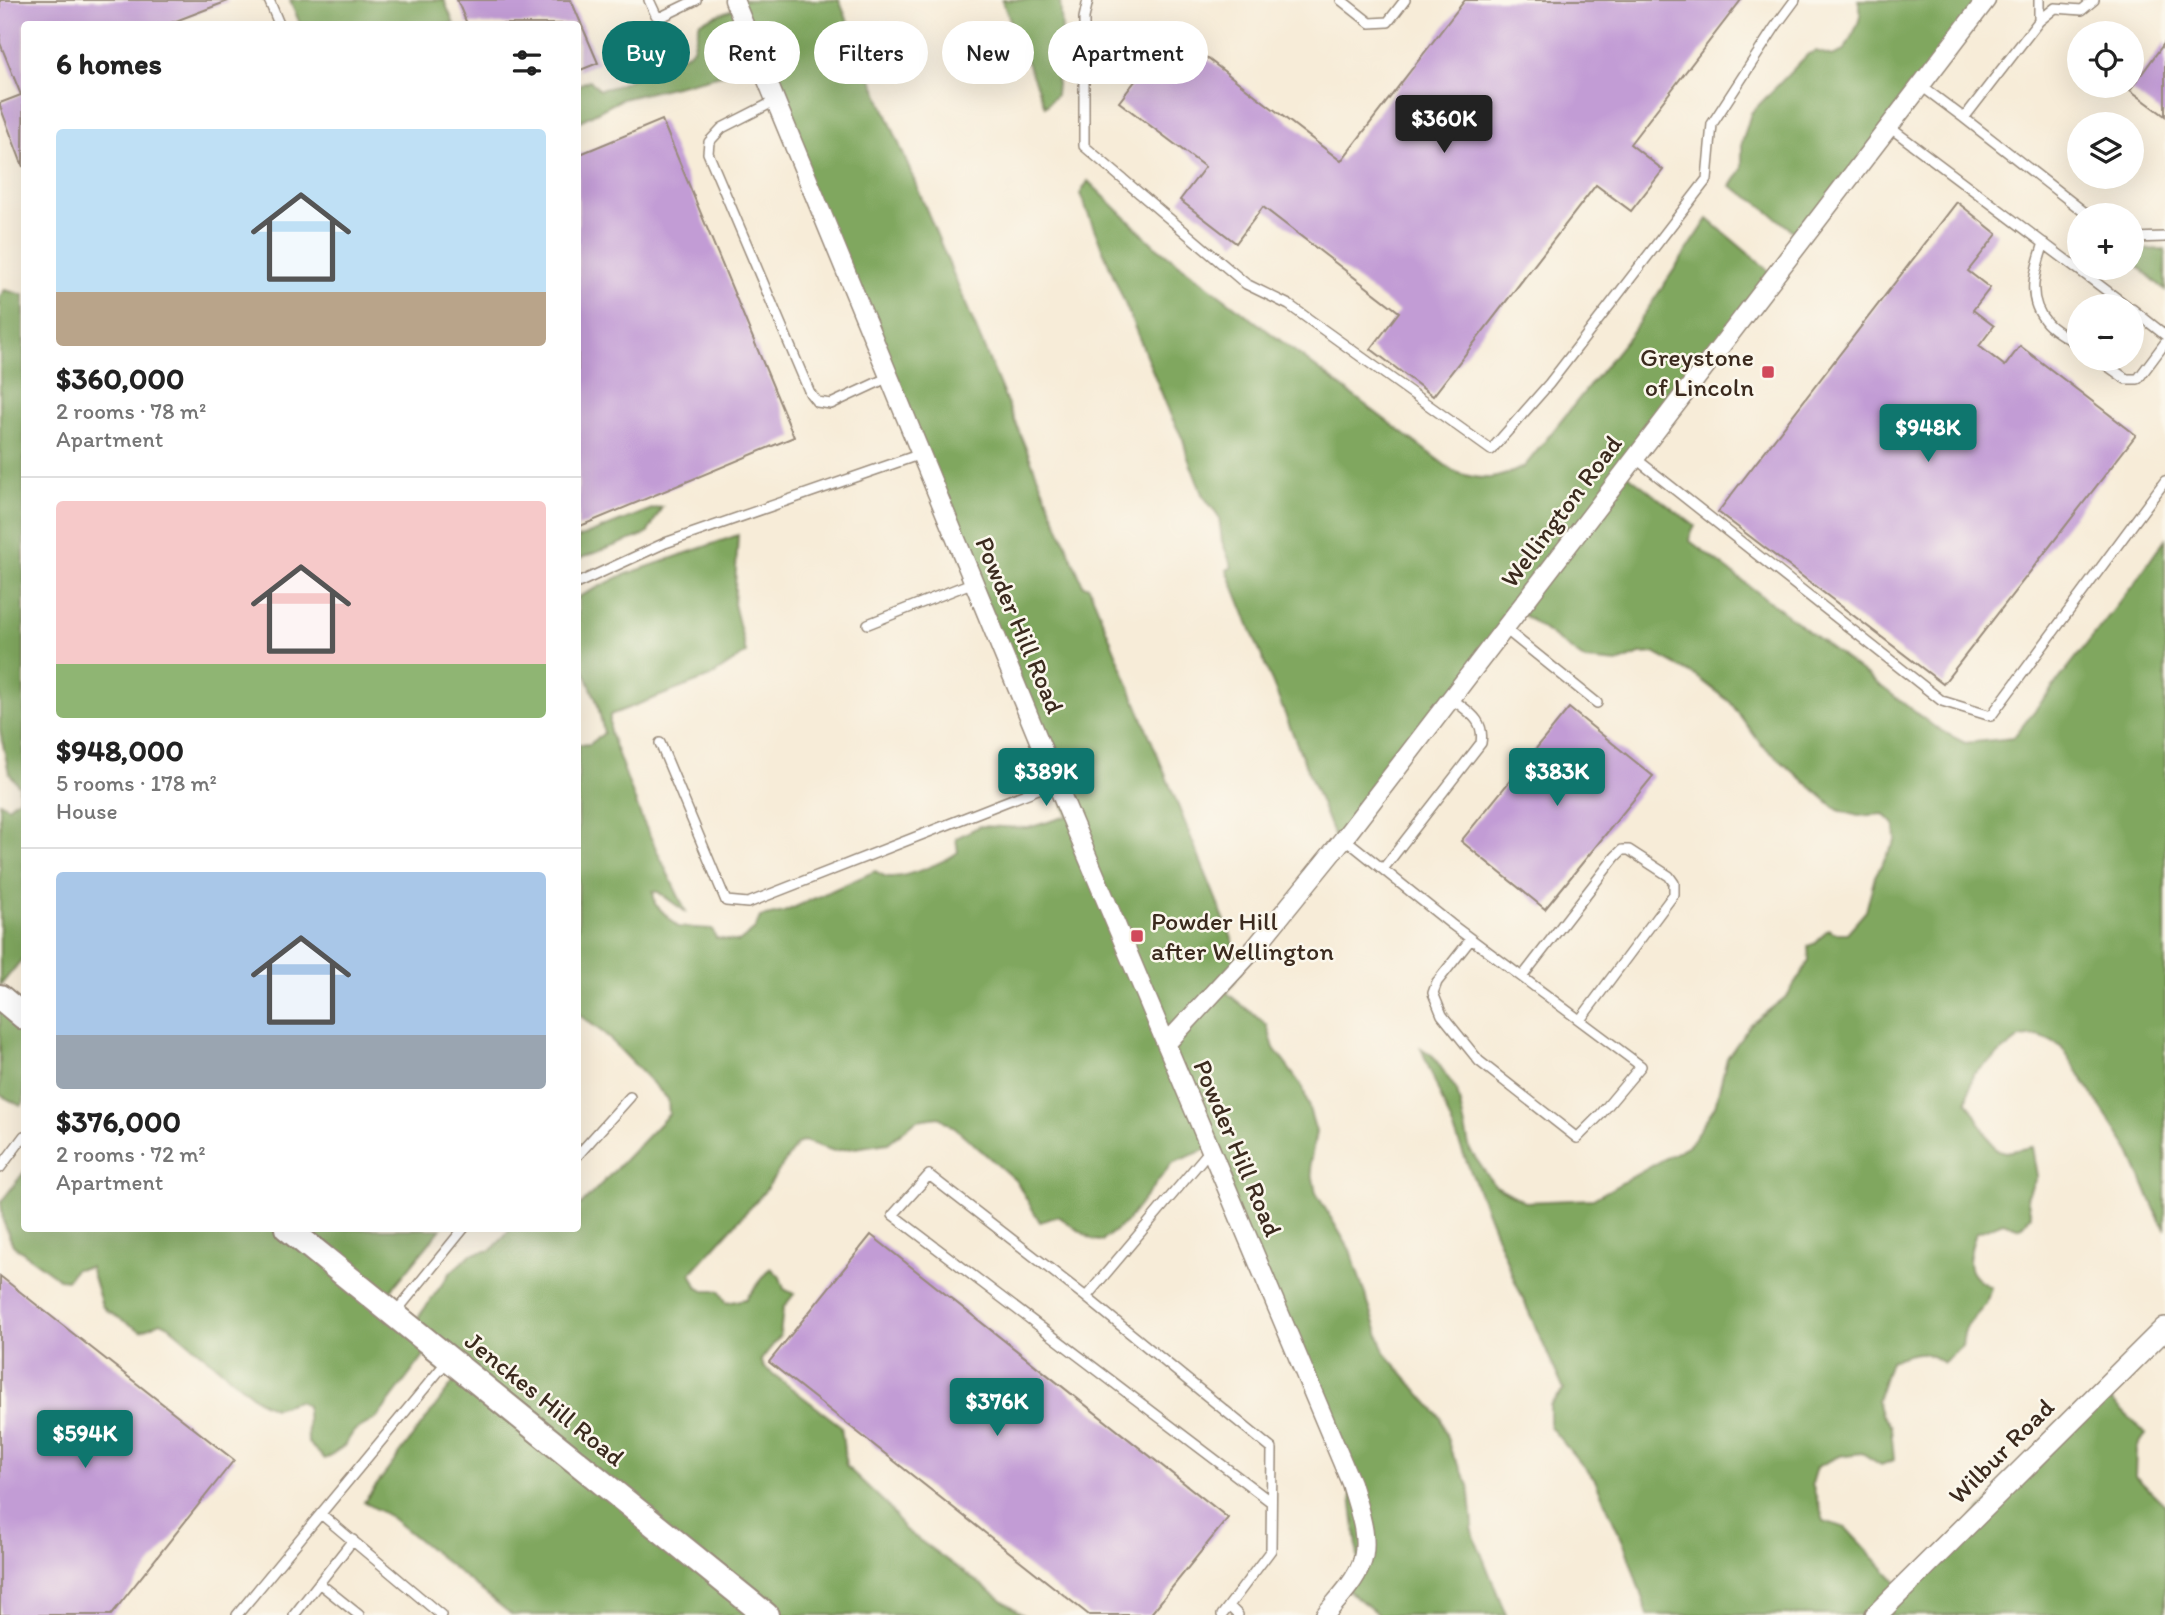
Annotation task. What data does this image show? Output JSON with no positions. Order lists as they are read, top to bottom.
{
  "streets": {
    "main road": ["Jenckes Hill Road"],
    "street": ["Wellington Road", "Powder Hill Road", "Wilbur Road"]
  },
  "crossings": [
    ["Wellington Road", "Powder Hill Road"]
  ],
  "places": {
    "transit": ["Greystone of Lincoln", "Powder Hill after Wellington"]
  },
  "page": {
    "map_buttons": ["+", "−"],
    "chip": [
      "Buy",
      "Rent",
      "Filters",
      "New",
      "Apartment"
    ],
    "heading": "6 homes",
    "price": [
      "$360K",
      "$948K",
      "$389K",
      "$383K",
      "$376K",
      "$594K"
    ],
    "list": [
      {
        "name": "$360,000",
        "note": "2 rooms · 78 m² · Apartment"
      },
      {
        "name": "$948,000",
        "note": "5 rooms · 178 m² · House"
      },
      {
        "name": "$376,000",
        "note": "2 rooms · 72 m² · Apartment"
      }
    ]
  }
}
